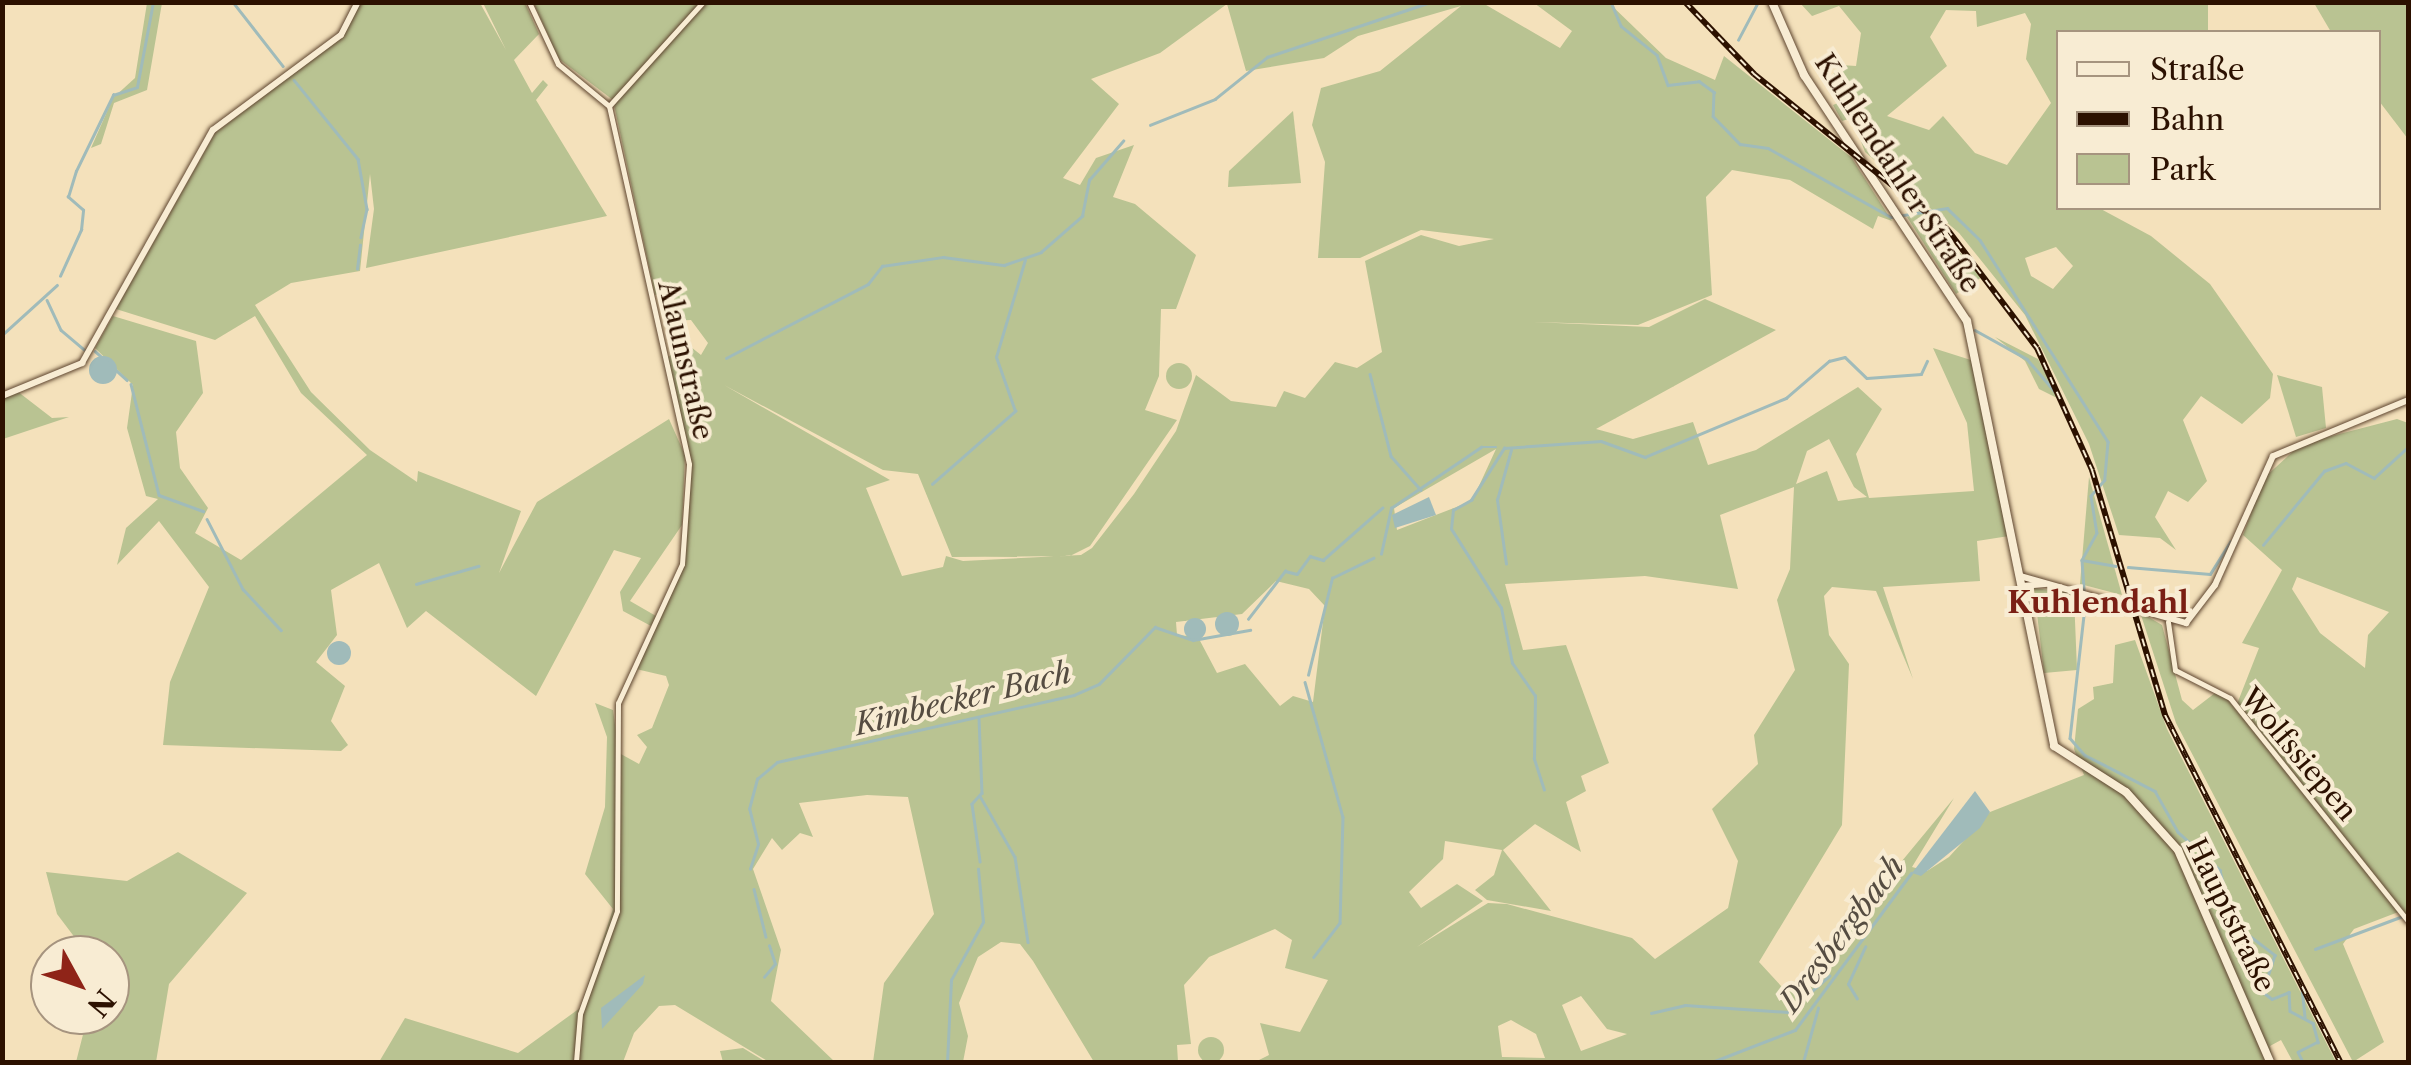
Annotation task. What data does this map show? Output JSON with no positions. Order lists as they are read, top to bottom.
{
  "streets": {
    "main road": ["Kuhlendahler Straße", "Hauptstraße"],
    "street": ["Alaunstraße", "Wolfssiepen"]
  },
  "crossings": [
    ["Kuhlendahler Straße", "Hauptstraße"]
  ],
  "districts": ["Kuhlendahl"],
  "water": ["Kimbecker Bach", "Dresbergbach"],
  "legend": ["Straße", "Bahn", "Park"],
  "north": "bottom right"
}
